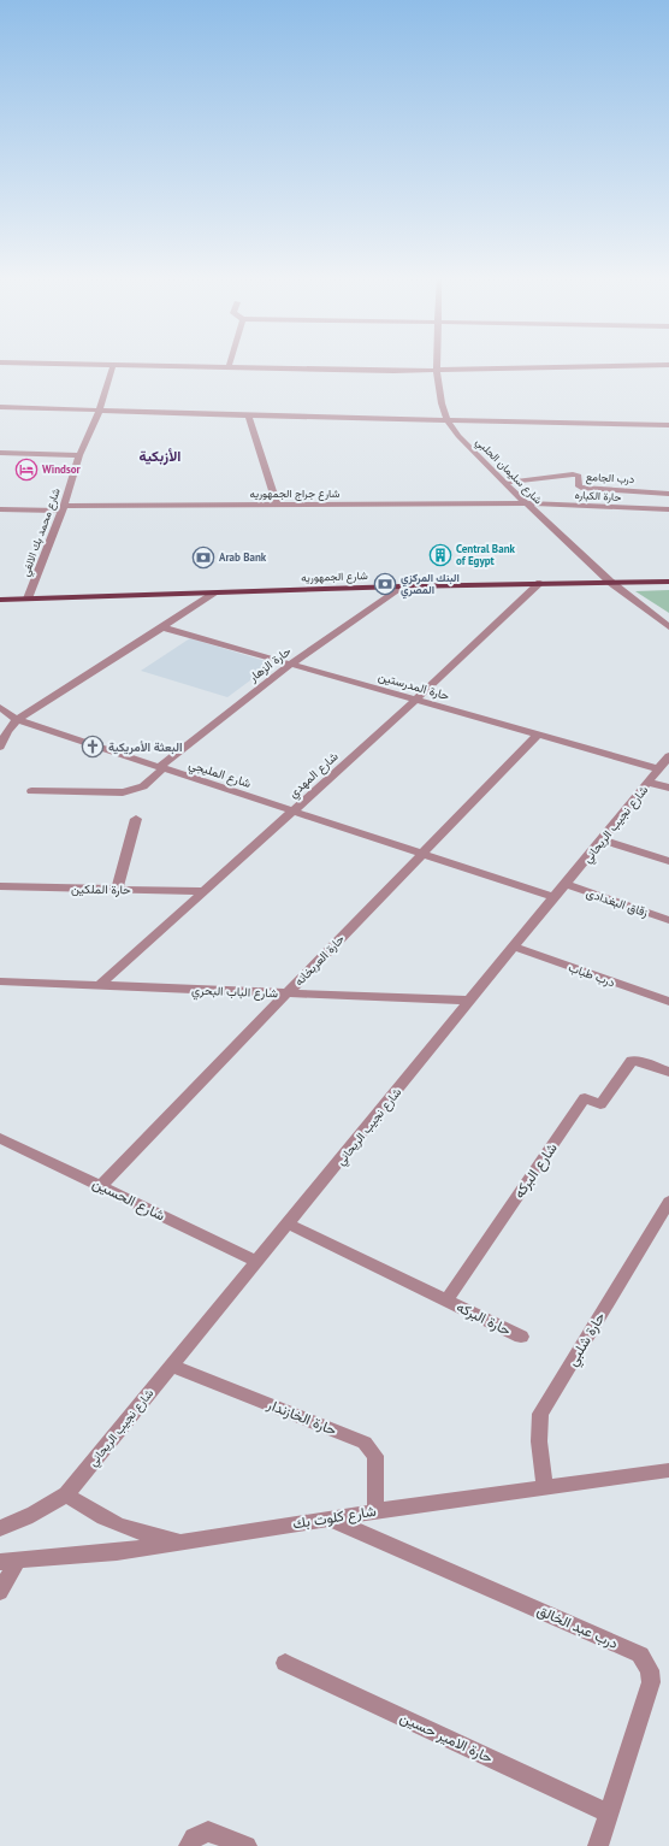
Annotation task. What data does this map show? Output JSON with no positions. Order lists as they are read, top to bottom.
{
  "streets": {
    "main road": ["شارع الجمهوريه"],
    "street": [
      "شارع سليمان الحلبي",
      "درب الجامع",
      "شارع جراج الجمهوريه",
      "حارة الكباره",
      "شارع محمد بك الالفي",
      "حارة الزهار",
      "حارة المدرستين",
      "شارع المليجي",
      "شارع المهدي",
      "شارع نجيب الريحاني",
      "حارة الملكين",
      "زقاق البغدادى",
      "حارة العربخانه",
      "درب طباب",
      "شارع الباب البحري",
      "شارع البركه",
      "شارع الحسين",
      "حارة البركه",
      "حارة شلبي",
      "حارة الخازندار",
      "شارع كلوت بك",
      "درب عبد الخالق",
      "حارة الامير حسين"
    ]
  },
  "crossings": [
    ["شارع سليمان الحلبي", "درب الجامع"],
    ["شارع سليمان الحلبي", "شارع جراج الجمهوريه"],
    ["شارع سليمان الحلبي", "حارة الكباره"],
    ["شارع سليمان الحلبي", "شارع الجمهوريه"],
    ["شارع جراج الجمهوريه", "حارة الكباره"],
    ["شارع جراج الجمهوريه", "شارع محمد بك الالفي"],
    ["شارع محمد بك الالفي", "شارع الجمهوريه"],
    ["شارع الجمهوريه", "حارة الزهار"],
    ["شارع الجمهوريه", "شارع المهدي"],
    ["حارة الزهار", "حارة المدرستين"],
    ["حارة الزهار", "شارع المليجي"],
    ["حارة المدرستين", "شارع المهدي"],
    ["حارة المدرستين", "شارع نجيب الريحاني"],
    ["حارة المدرستين", "حارة العربخانه"],
    ["شارع المليجي", "شارع المهدي"],
    ["شارع المليجي", "شارع نجيب الريحاني"],
    ["شارع المليجي", "حارة العربخانه"],
    ["شارع المهدي", "حارة الملكين"],
    ["شارع المهدي", "شارع الباب البحري"],
    ["شارع نجيب الريحاني", "زقاق البغدادى"],
    ["شارع نجيب الريحاني", "درب طباب"],
    ["شارع نجيب الريحاني", "شارع الباب البحري"],
    ["شارع نجيب الريحاني", "شارع الحسين"],
    ["شارع نجيب الريحاني", "حارة البركه"],
    ["شارع نجيب الريحاني", "حارة الخازندار"],
    ["حارة العربخانه", "شارع الباب البحري"],
    ["حارة العربخانه", "شارع الحسين"],
    ["شارع البركه", "حارة البركه"],
    ["حارة شلبي", "شارع كلوت بك"],
    ["حارة الخازندار", "شارع كلوت بك"],
    ["شارع كلوت بك", "درب عبد الخالق"],
    ["درب عبد الخالق", "حارة الامير حسين"]
  ],
  "districts": ["الأزبكية"],
  "places": {
    "hotel": ["Windsor"],
    "building": ["Central Bank of Egypt"],
    "bank": ["Arab Bank", "البنك المركزي المصري"],
    "church": ["البعثة الأمريكية"]
  }
}
